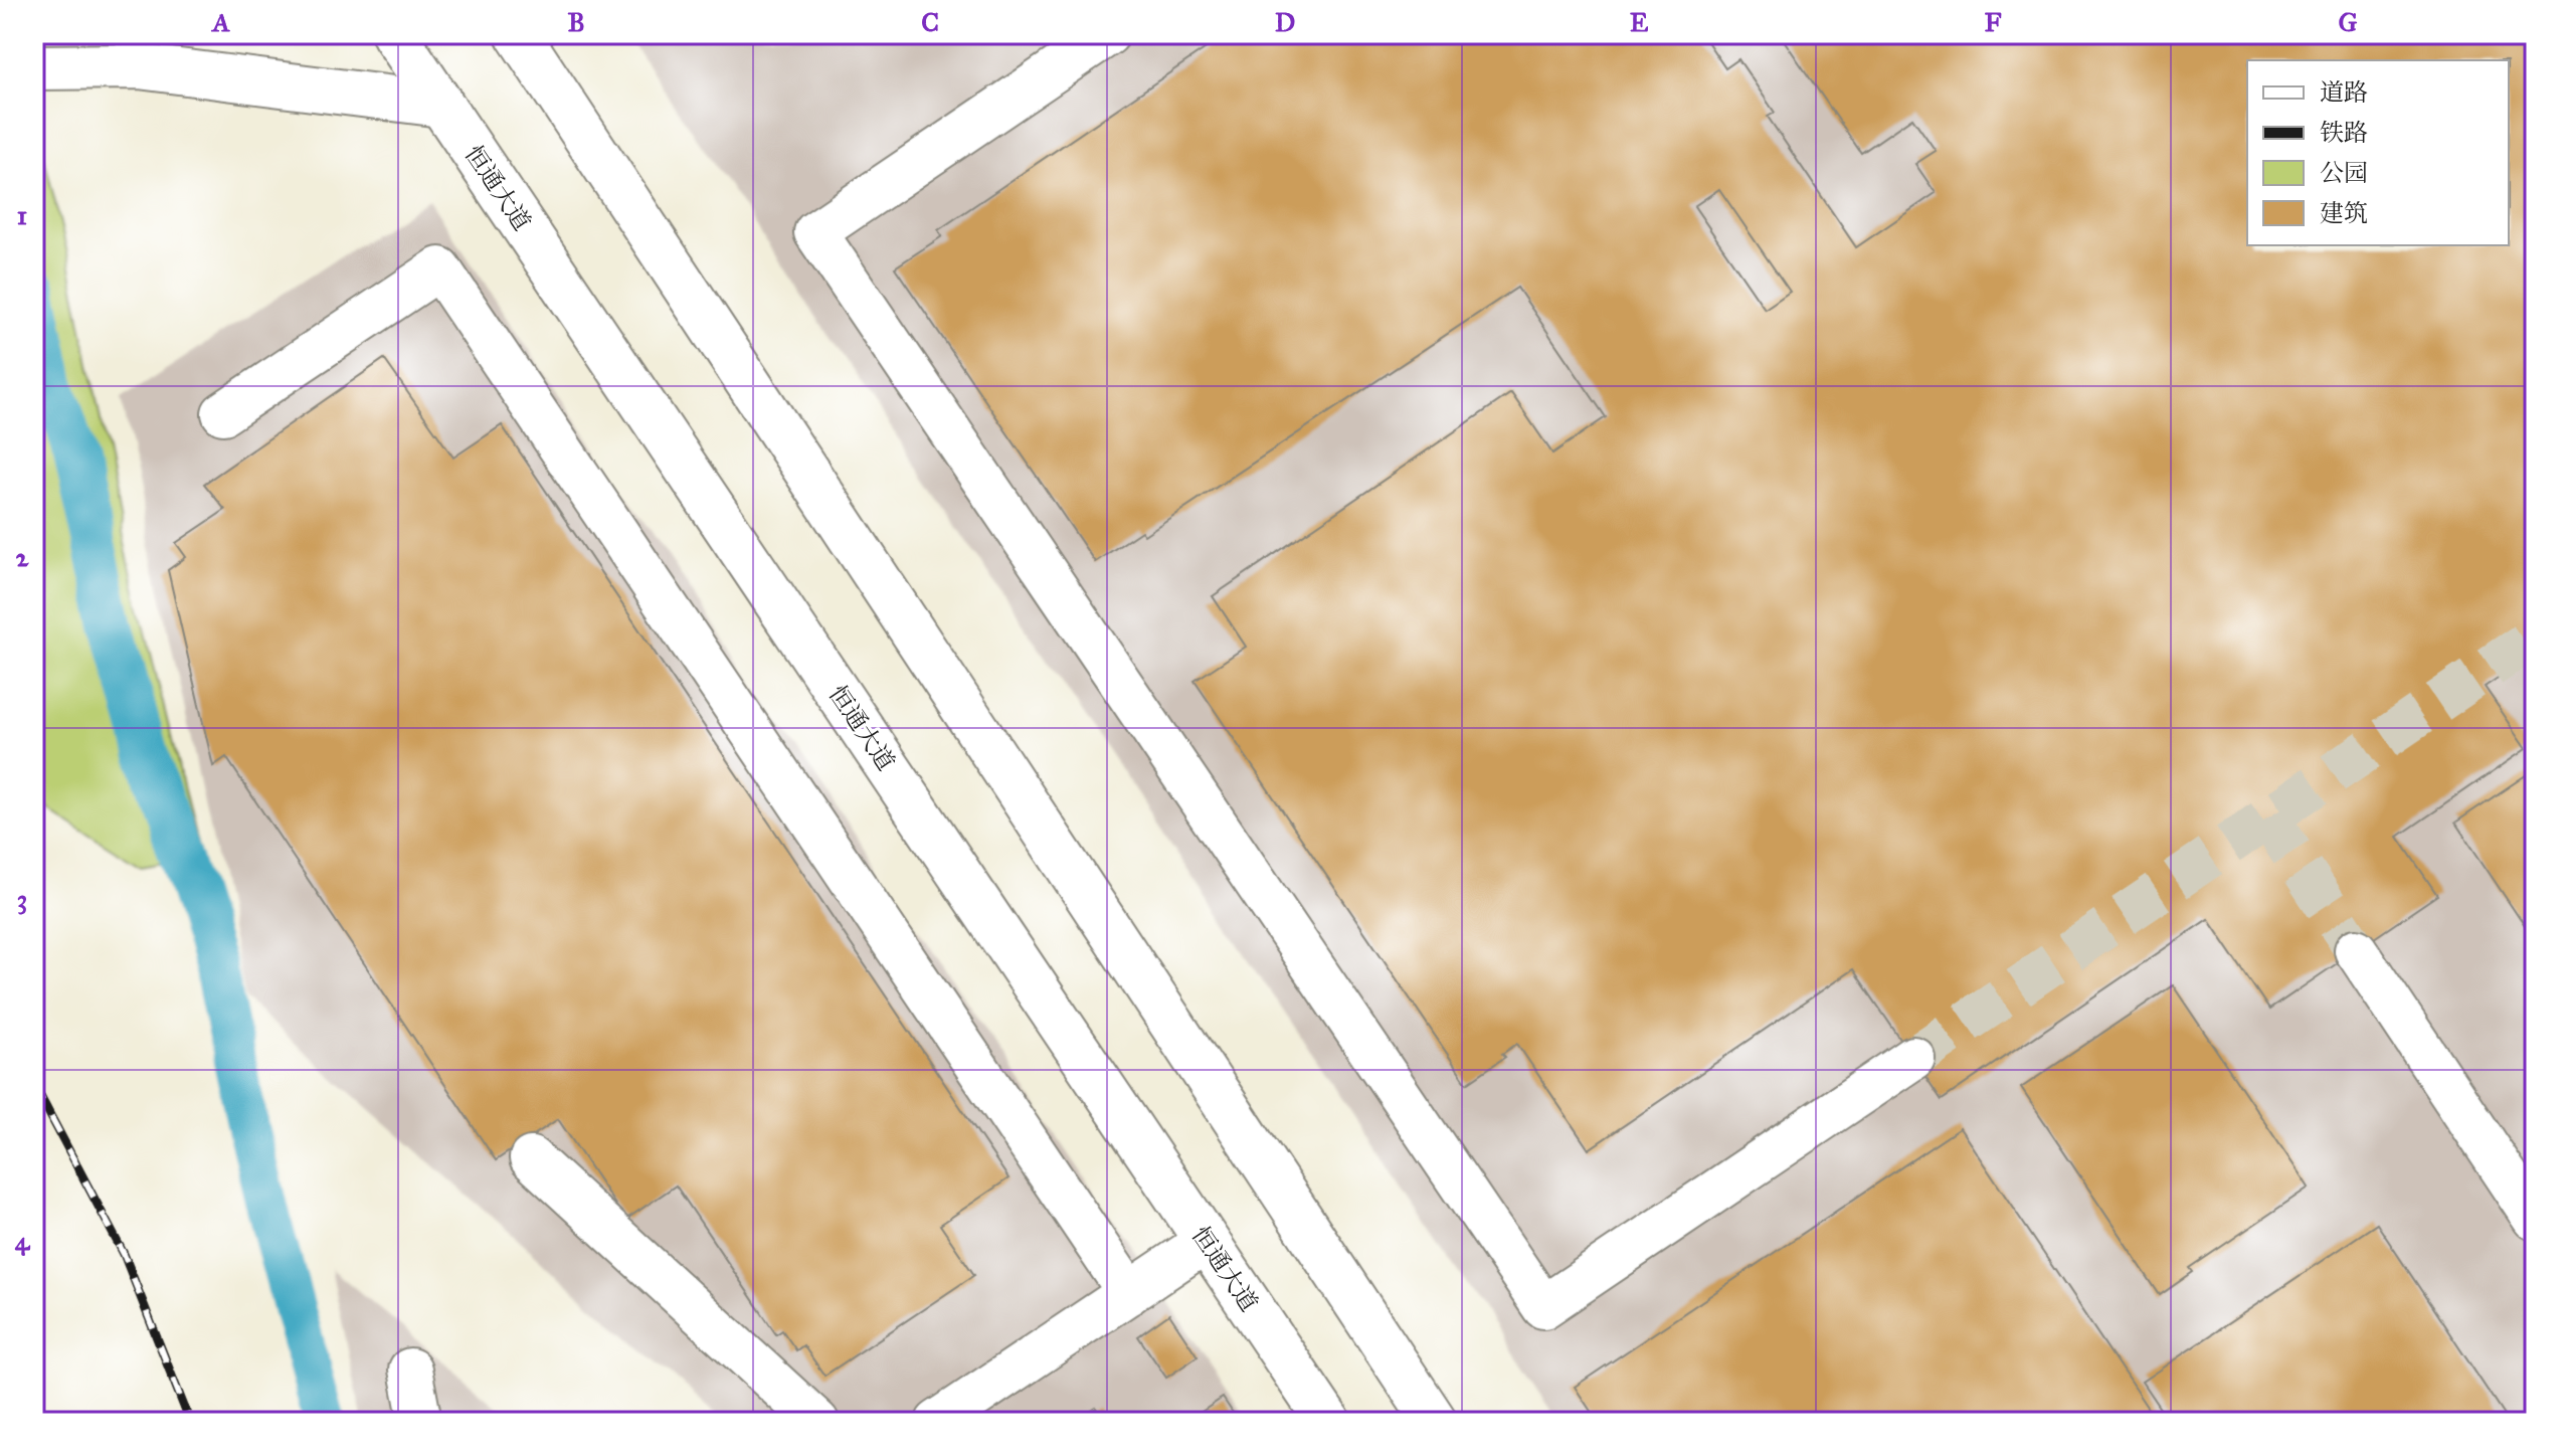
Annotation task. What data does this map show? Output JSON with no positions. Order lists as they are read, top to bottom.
{
  "streets": {
    "main road": ["恒通大道"]
  },
  "legend": [
    "道路",
    "铁路",
    "公园",
    "建筑"
  ],
  "grid": {
    "columns": [
      "A",
      "B",
      "C",
      "D",
      "E",
      "F",
      "G"
    ],
    "rows": [
      "1",
      "2",
      "3",
      "4"
    ]
  }
}
